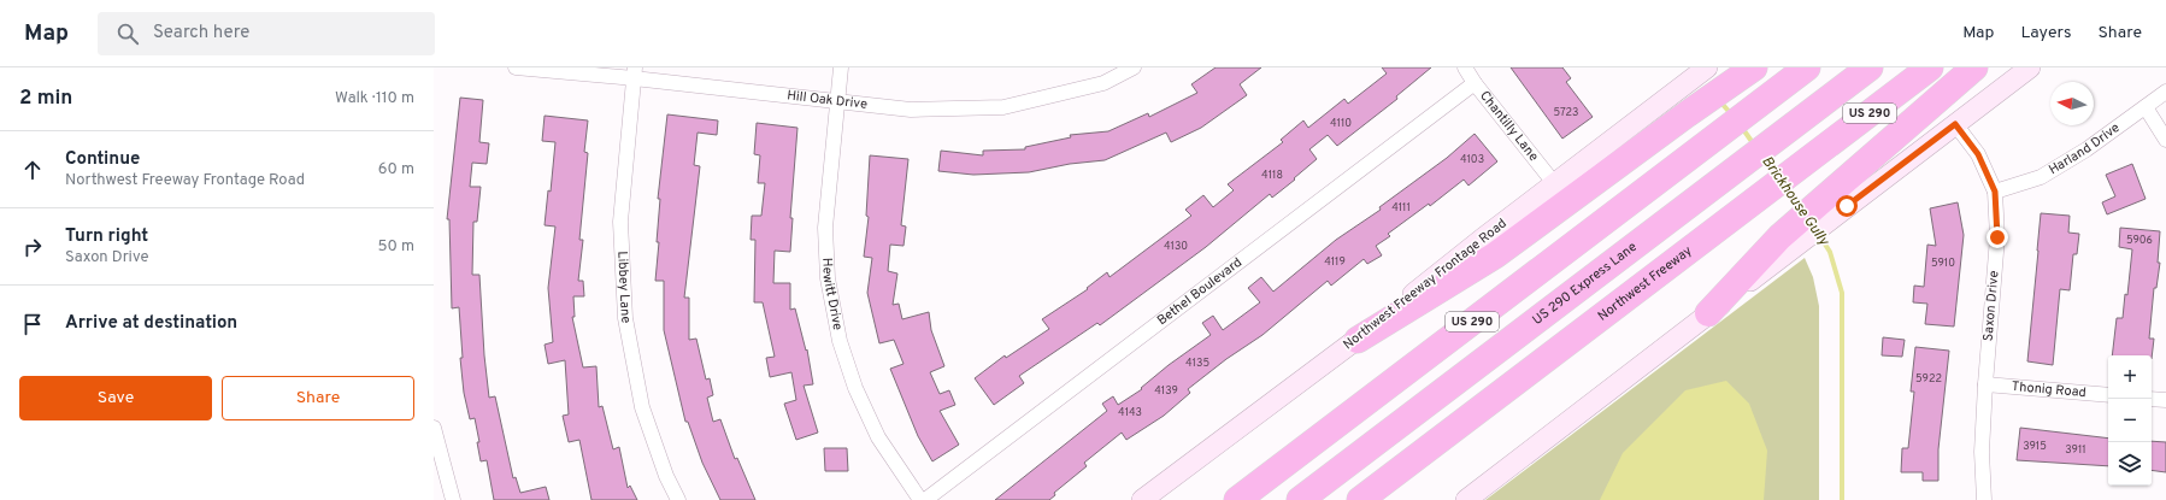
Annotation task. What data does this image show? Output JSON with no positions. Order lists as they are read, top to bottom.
{
  "streets": {
    "highway": ["US 290", "US 290 Express Lane", "Northwest Freeway"],
    "main road": ["Northwest Freeway Frontage Road"],
    "street": [
      "Hill Oak Drive",
      "Chantilly Lane",
      "Harland Drive",
      "Libbey Lane",
      "Bethel Boulevard",
      "Hewitt Drive",
      "Saxon Drive",
      "Thonig Road"
    ]
  },
  "crossings": [
    ["Hill Oak Drive", "Libbey Lane"],
    ["Hill Oak Drive", "Hewitt Drive"],
    ["Chantilly Lane", "Northwest Freeway Frontage Road"],
    ["Chantilly Lane", "Bethel Boulevard"],
    ["Harland Drive", "Saxon Drive"],
    ["Saxon Drive", "Thonig Road"]
  ],
  "water": ["Brickhouse Gully"],
  "house_numbers": [
    "5723",
    "4110",
    "4103",
    "4118",
    "4111",
    "5906",
    "4130",
    "4119",
    "5910",
    "4135",
    "5922",
    "4139",
    "4143",
    "3915",
    "3911"
  ],
  "north": "left",
  "page": {
    "header": "Map",
    "search": "Search here",
    "nav": ["Map", "Layers", "Share"],
    "heading": ["2 min", "Walk · 110 m"],
    "list": [
      ["Continue", "Northwest Freeway Frontage Road", "60 m"],
      ["Turn right", "Saxon Drive", "50 m"],
      "Arrive at destination"
    ],
    "map_buttons": ["+", "−"],
    "buttons": ["Save", "Share"]
  }
}
